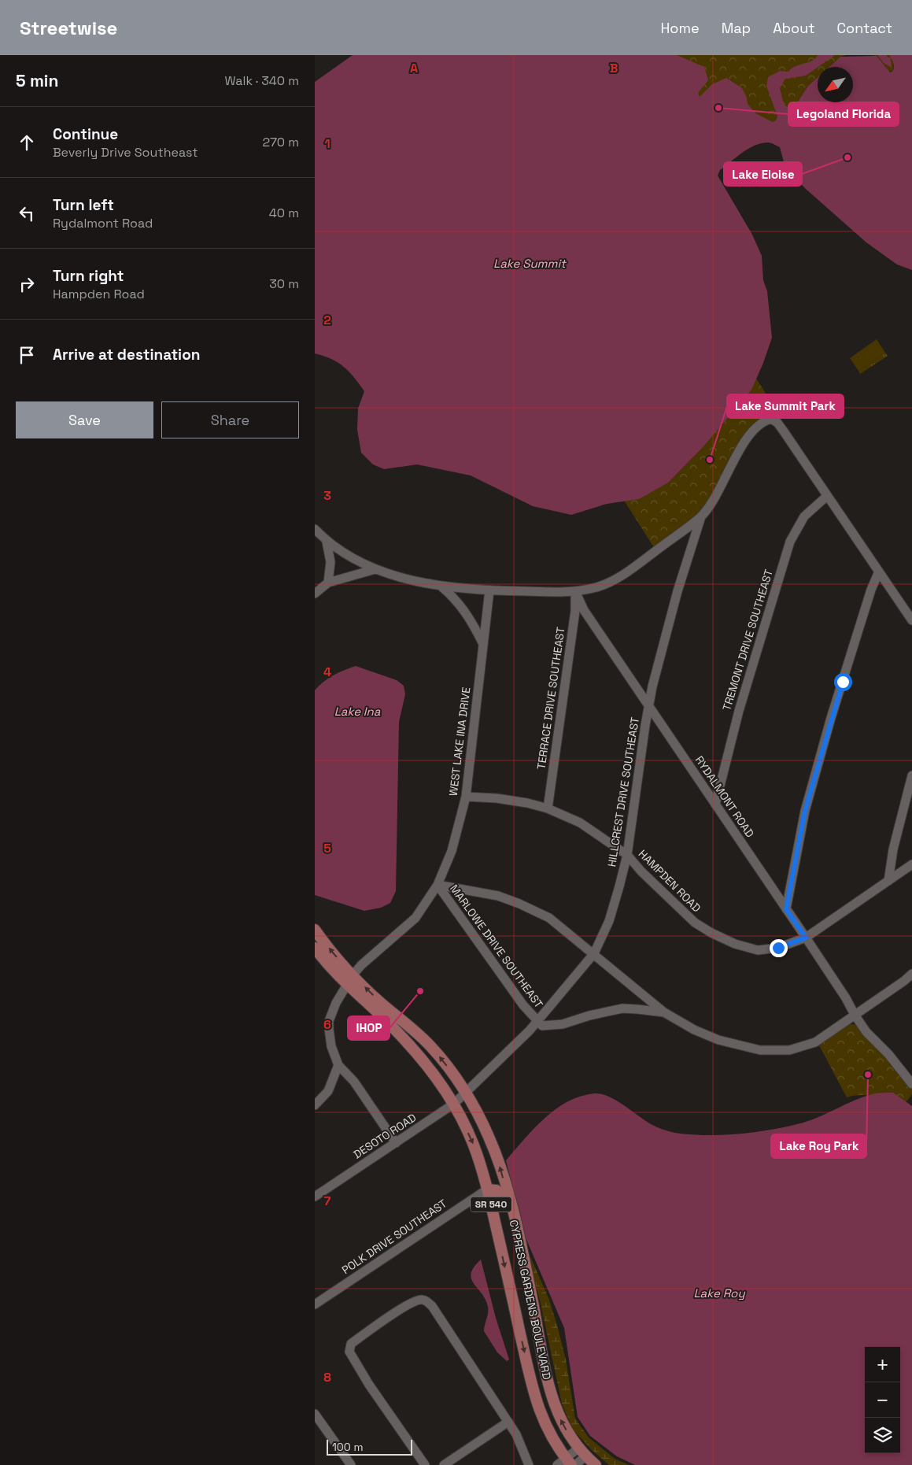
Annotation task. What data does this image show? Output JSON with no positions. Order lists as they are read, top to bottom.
{
  "streets": {
    "main road": ["SR 540", "CYPRESS GARDENS BOULEVARD"],
    "street": [
      "TREMONT DRIVE SOUTHEAST",
      "TERRACE DRIVE SOUTHEAST",
      "WEST LAKE INA DRIVE",
      "HILLCREST DRIVE SOUTHEAST",
      "RYDALMONT ROAD",
      "HAMPDEN ROAD",
      "MARLOWE DRIVE SOUTHEAST",
      "DESOTO ROAD",
      "POLK DRIVE SOUTHEAST"
    ]
  },
  "crossings": [
    ["TREMONT DRIVE SOUTHEAST", "RYDALMONT ROAD"],
    ["TERRACE DRIVE SOUTHEAST", "RYDALMONT ROAD"],
    ["TERRACE DRIVE SOUTHEAST", "HAMPDEN ROAD"],
    ["WEST LAKE INA DRIVE", "HAMPDEN ROAD"],
    ["WEST LAKE INA DRIVE", "MARLOWE DRIVE SOUTHEAST"],
    ["WEST LAKE INA DRIVE", "CYPRESS GARDENS BOULEVARD"],
    ["HILLCREST DRIVE SOUTHEAST", "RYDALMONT ROAD"],
    ["HILLCREST DRIVE SOUTHEAST", "HAMPDEN ROAD"],
    ["HILLCREST DRIVE SOUTHEAST", "MARLOWE DRIVE SOUTHEAST"],
    ["HILLCREST DRIVE SOUTHEAST", "DESOTO ROAD"],
    ["HILLCREST DRIVE SOUTHEAST", "CYPRESS GARDENS BOULEVARD"],
    ["RYDALMONT ROAD", "HAMPDEN ROAD"],
    ["DESOTO ROAD", "CYPRESS GARDENS BOULEVARD"],
    ["POLK DRIVE SOUTHEAST", "CYPRESS GARDENS BOULEVARD"]
  ],
  "water": ["Lake Summit", "Lake Ina", "Lake Roy"],
  "places": [
    "Legoland Florida",
    "Lake Eloise",
    "Lake Summit Park",
    "IHOP",
    "Lake Roy Park"
  ],
  "scale_bar": "100 m",
  "north": "bottom left",
  "page": {
    "header": "Streetwise",
    "nav": [
      "Home",
      "Map",
      "About",
      "Contact"
    ],
    "heading": ["5 min", "Walk · 340 m"],
    "list": [
      ["Continue", "Beverly Drive Southeast", "270 m"],
      ["Turn left", "Rydalmont Road", "40 m"],
      ["Turn right", "Hampden Road", "30 m"],
      "Arrive at destination"
    ],
    "buttons": ["Save", "Share"],
    "map_buttons": ["+", "−"],
    "scale": "100 m"
  },
  "grid": {
    "columns": ["A", "B"],
    "rows": [
      "1",
      "2",
      "3",
      "4",
      "5",
      "6",
      "7",
      "8"
    ]
  }
}
